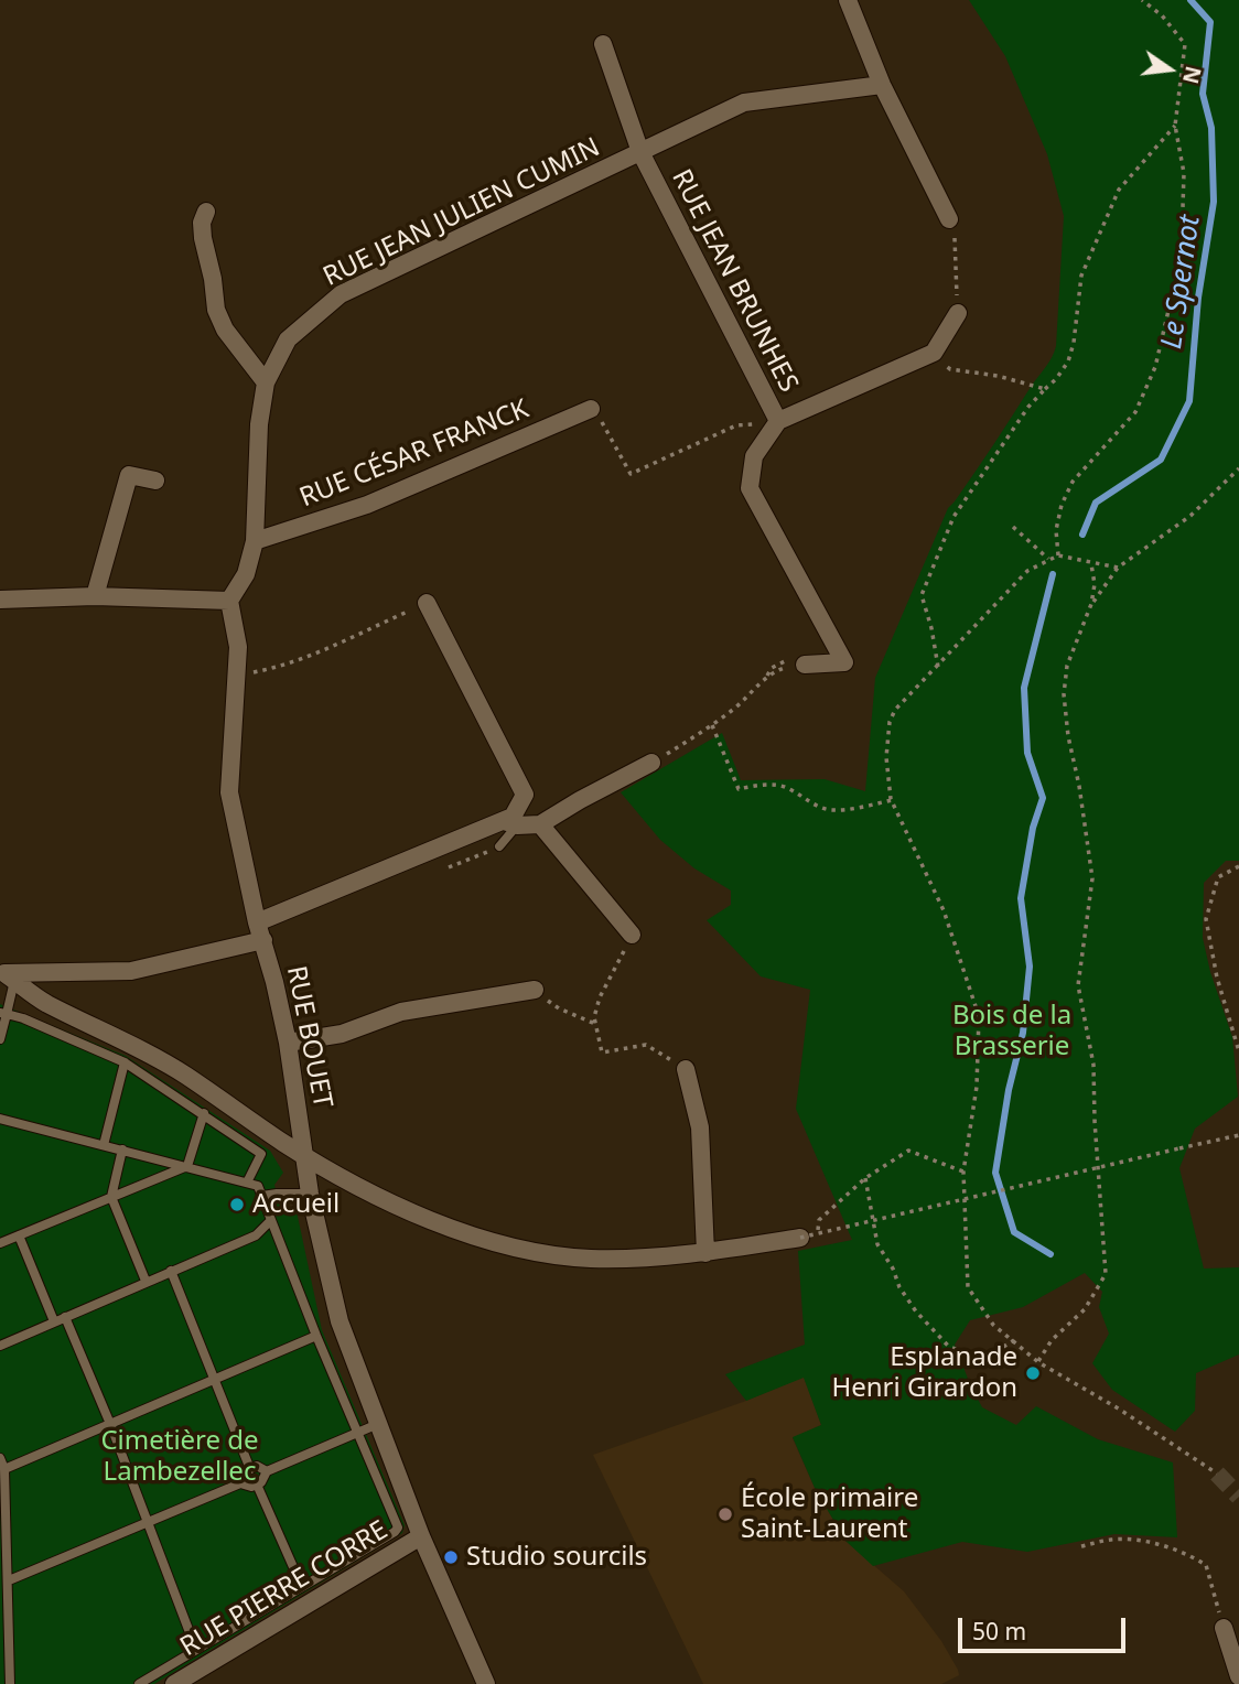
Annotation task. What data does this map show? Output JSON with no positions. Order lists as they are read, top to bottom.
{
  "streets": {
    "street": [
      "RUE JEAN JULIEN CUMIN",
      "RUE JEAN BRUNHES",
      "RUE CÉSAR FRANCK",
      "RUE BOUET",
      "RUE PIERRE CORRE"
    ]
  },
  "crossings": [
    ["RUE JEAN JULIEN CUMIN", "RUE JEAN BRUNHES"],
    ["RUE JEAN JULIEN CUMIN", "RUE CÉSAR FRANCK"],
    ["RUE JEAN JULIEN CUMIN", "RUE BOUET"],
    ["RUE BOUET", "RUE PIERRE CORRE"]
  ],
  "water": ["Le Spernot"],
  "parks": ["Bois de la Brasserie", "Cimetière de Lambezellec"],
  "places": [
    "Accueil",
    "Esplanade Henri Girardon",
    "École primaire Saint-Laurent",
    "Studio sourcils"
  ],
  "scale_bar": "50 m",
  "north": "right"
}
